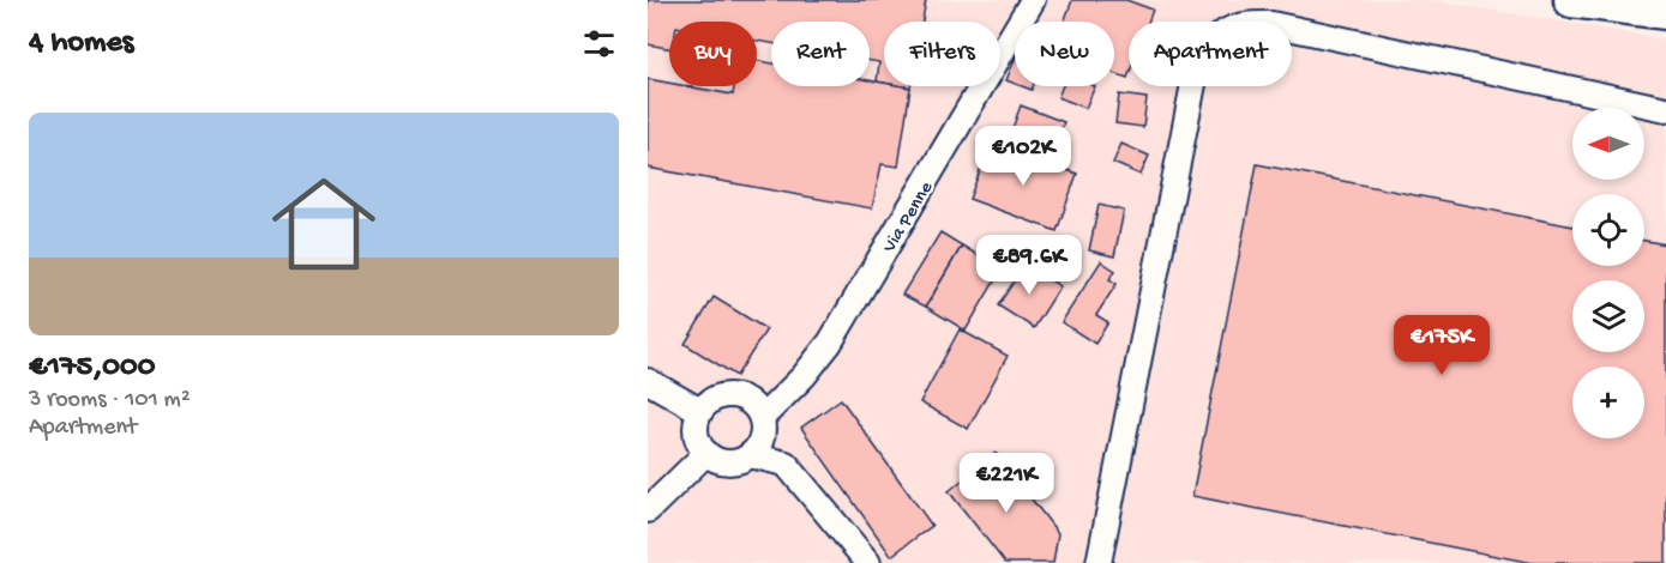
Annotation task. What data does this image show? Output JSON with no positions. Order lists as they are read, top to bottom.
{
  "streets": {
    "street": ["Via Penne"]
  },
  "north": "left",
  "page": {
    "heading": "4 homes",
    "chip": [
      "Buy",
      "Rent",
      "Filters",
      "New",
      "Apartment"
    ],
    "list": [
      {
        "name": "€175,000",
        "note": "3 rooms · 101 m² · Apartment"
      }
    ],
    "map_buttons": "+",
    "price": [
      "€102K",
      "€89.6K",
      "€175K",
      "€221K"
    ]
  }
}
